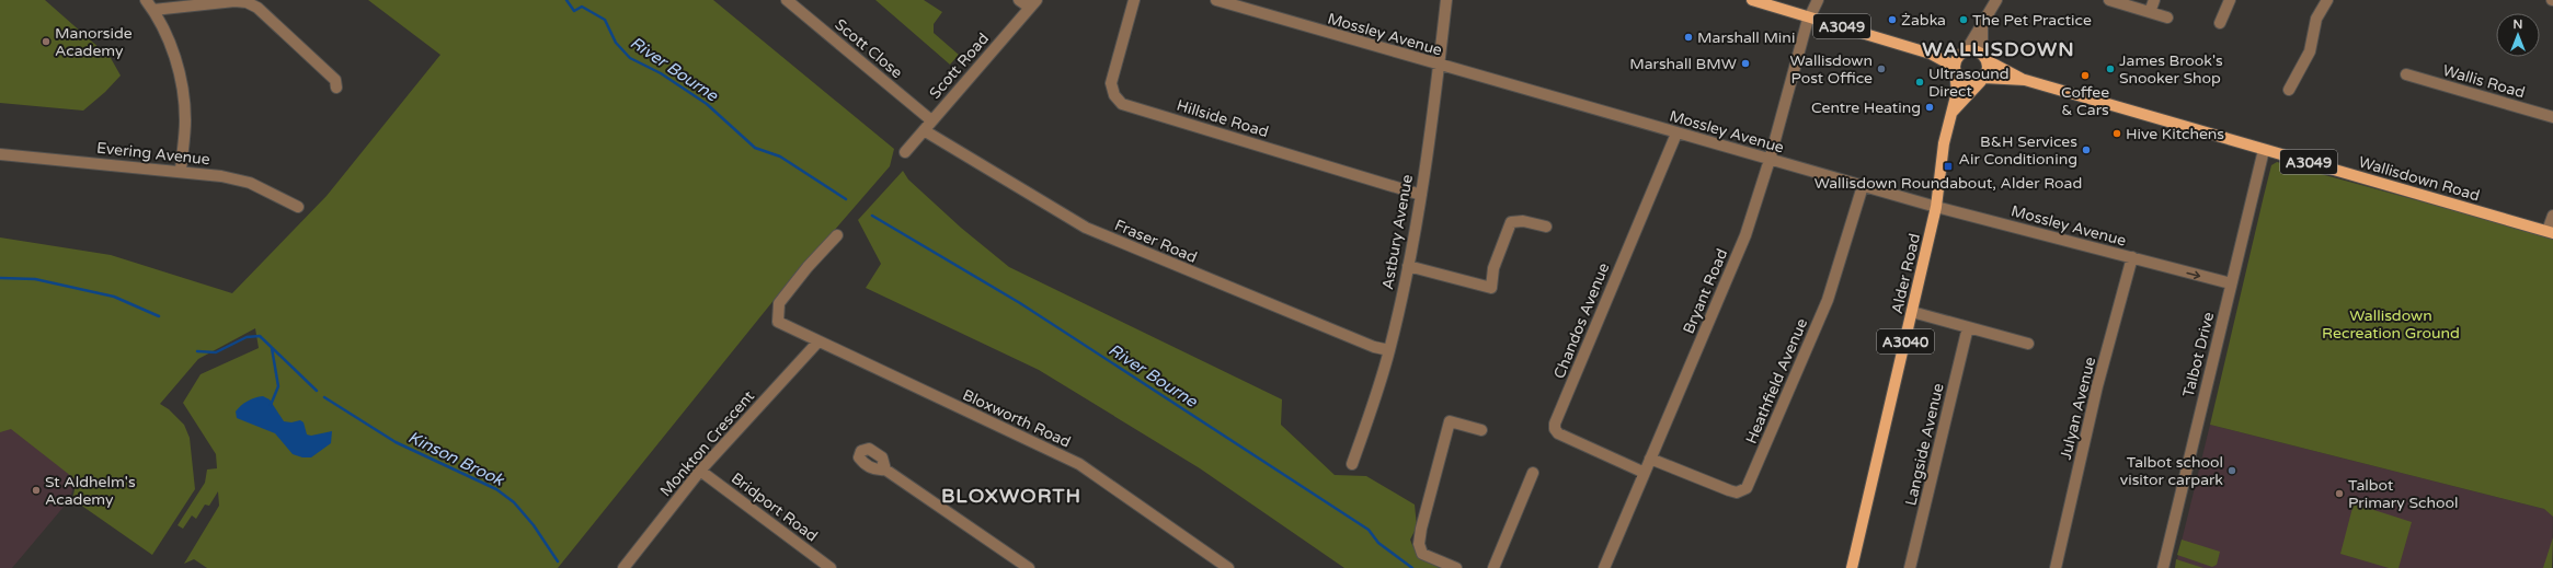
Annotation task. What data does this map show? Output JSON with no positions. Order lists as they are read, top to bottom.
{
  "streets": {
    "main road": [
      "A3049",
      "Wallisdown Road",
      "Alder Road",
      "A3040"
    ],
    "street": [
      "Mossley Avenue",
      "Scott Close",
      "Scott Road",
      "Wallis Road",
      "Hillside Road",
      "Evering Avenue",
      "Astbury Avenue",
      "Fraser Road",
      "Bryant Road",
      "Chandos Avenue",
      "Talbot Drive",
      "Heathfield Avenue",
      "Julyan Avenue",
      "Bloxworth Road",
      "Monkton Crescent",
      "Langside Avenue",
      "Bridport Road"
    ]
  },
  "crossings": [
    ["A3049", "Wallisdown Road"],
    ["A3049", "Alder Road"],
    ["A3049", "Bryant Road"],
    ["Mossley Avenue", "Astbury Avenue"],
    ["Mossley Avenue", "Alder Road"],
    ["Mossley Avenue", "Bryant Road"],
    ["Mossley Avenue", "Chandos Avenue"],
    ["Mossley Avenue", "Talbot Drive"],
    ["Mossley Avenue", "Heathfield Avenue"],
    ["Mossley Avenue", "Julyan Avenue"],
    ["Scott Close", "Scott Road"],
    ["Scott Road", "Fraser Road"],
    ["Hillside Road", "Astbury Avenue"],
    ["Wallisdown Road", "Alder Road"],
    ["Wallisdown Road", "Talbot Drive"],
    ["Astbury Avenue", "Fraser Road"],
    ["Bryant Road", "Chandos Avenue"],
    ["Bryant Road", "Heathfield Avenue"],
    ["Bloxworth Road", "Monkton Crescent"],
    ["Monkton Crescent", "Bridport Road"]
  ],
  "districts": ["WALLISDOWN", "BLOXWORTH"],
  "water": ["River Bourne", "Kinson Brook"],
  "parks": ["Wallisdown Recreation Ground"],
  "places": {
    "other": [
      "Żabka",
      "The Pet Practice",
      "Marshall Mini",
      "Manorside Academy",
      "Marshall BMW",
      "Wallisdown Post Office",
      "James Brook's Snooker Shop",
      "Coffee & Cars",
      "Ultrasound Direct",
      "Centre Heating",
      "Hive Kitchens",
      "B&H Services Air Conditioning",
      "Talbot school visitor carpark",
      "St Aldhelm's Academy",
      "Talbot Primary School"
    ],
    "transit": ["Wallisdown Roundabout, Alder Road"]
  },
  "north": "top"
}
